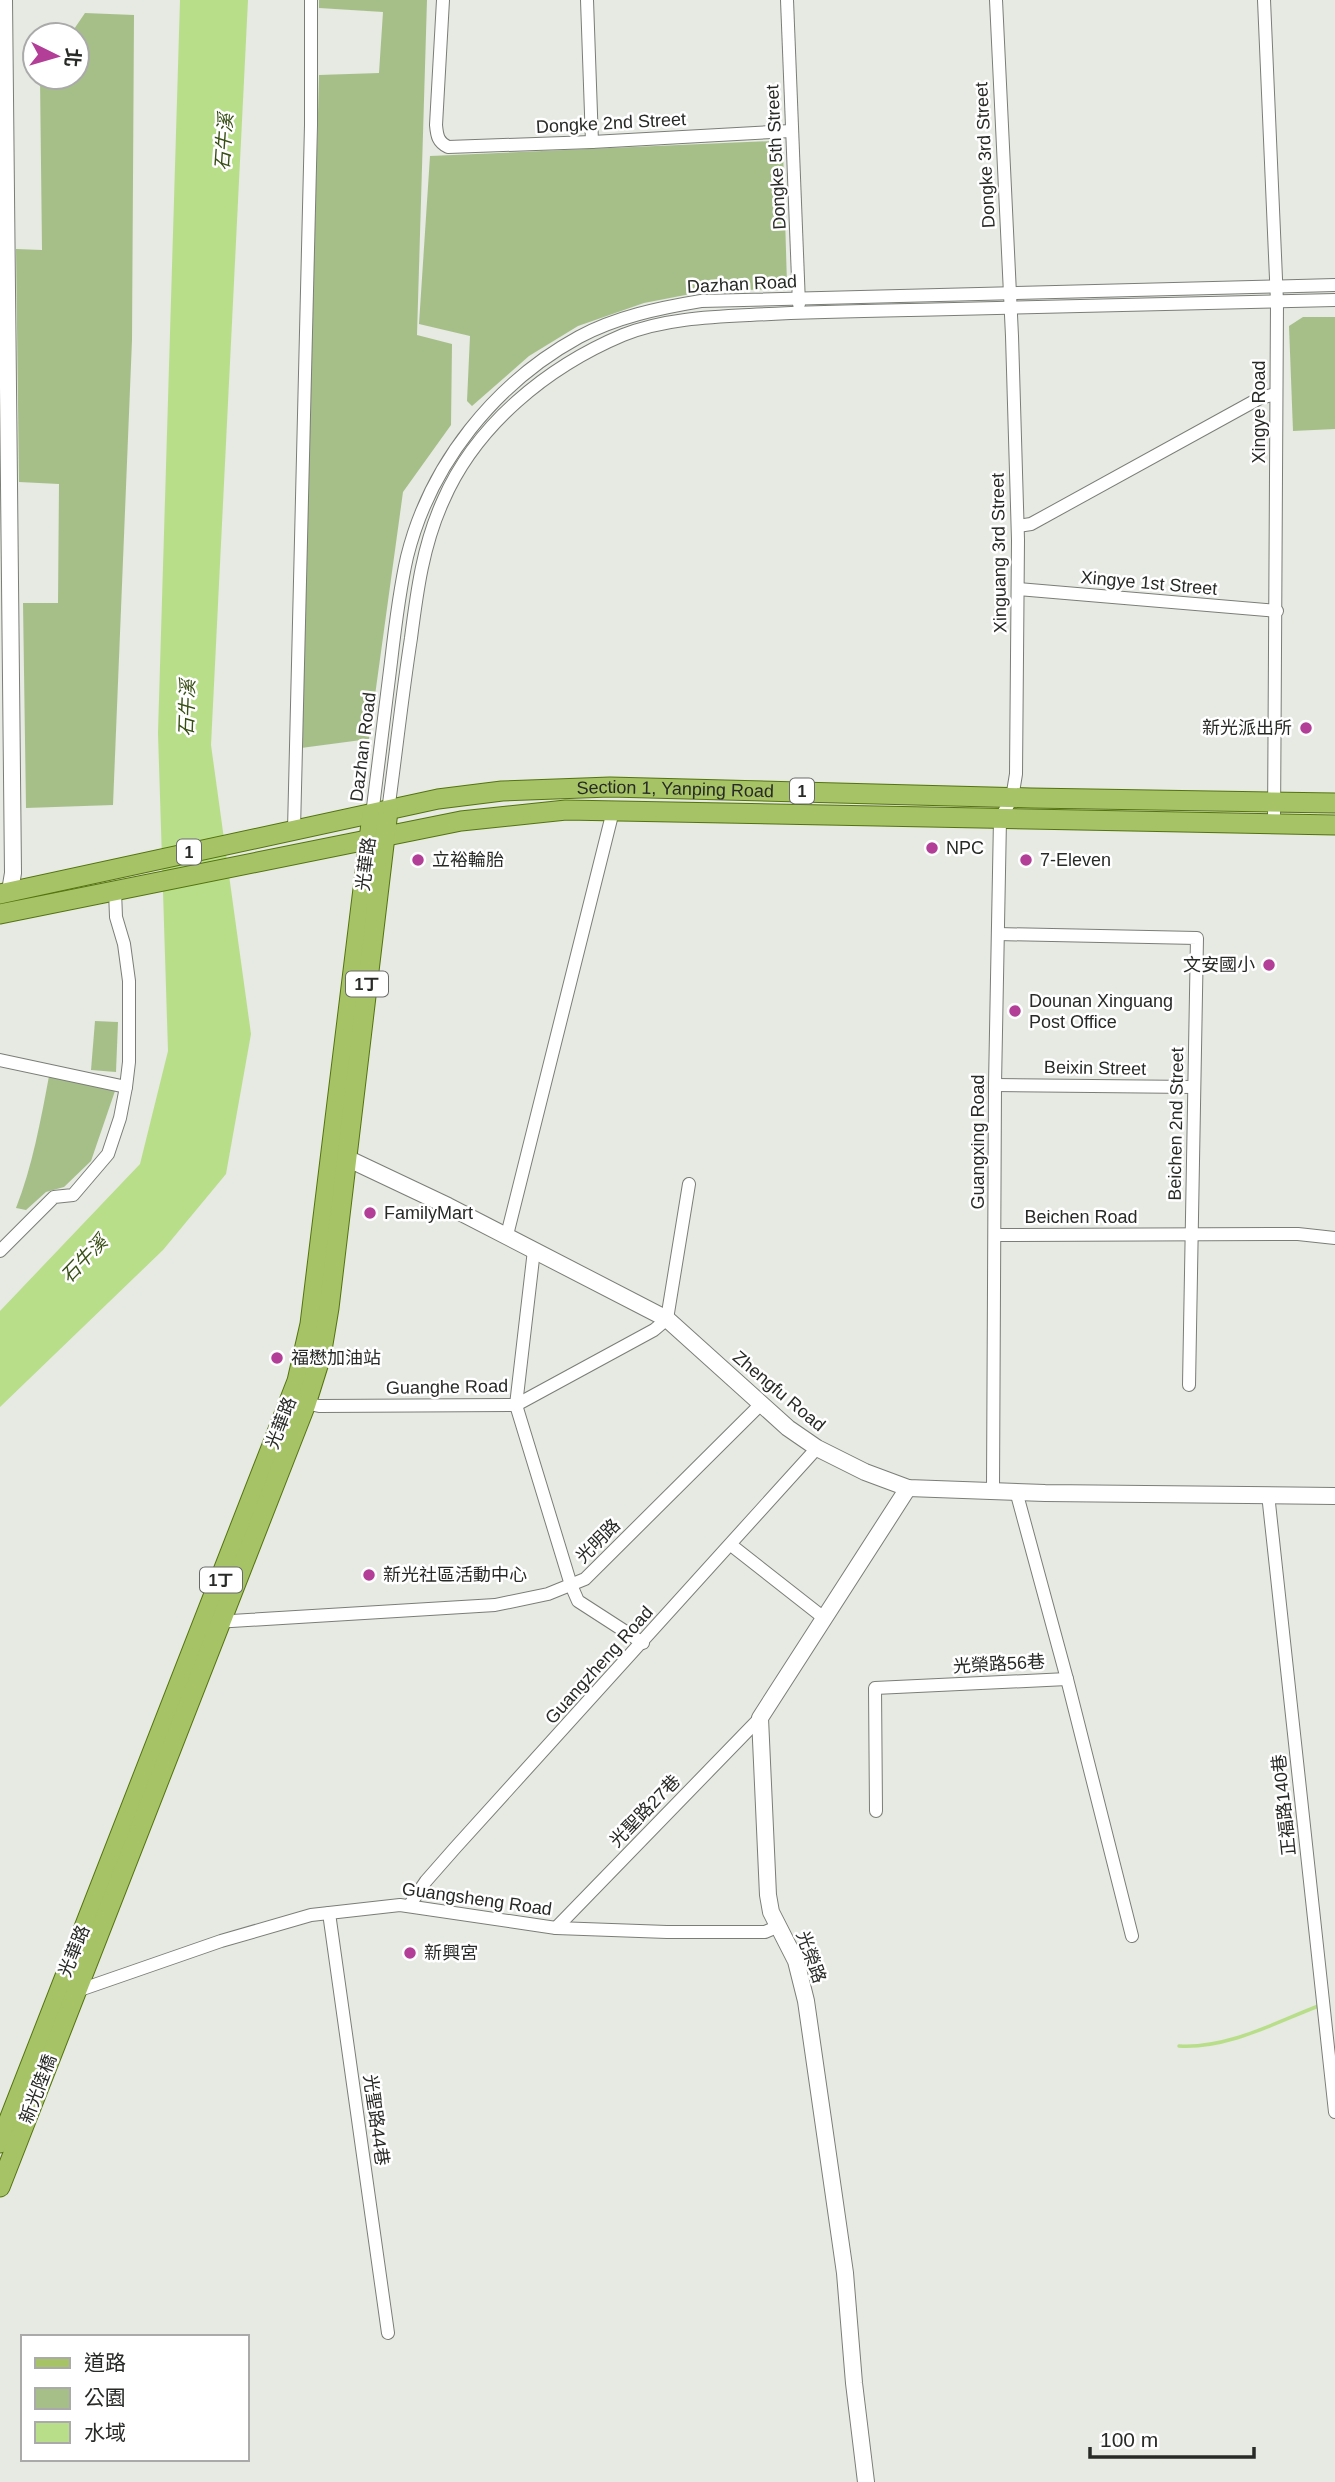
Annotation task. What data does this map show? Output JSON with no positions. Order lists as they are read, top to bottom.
{
  "streets": {
    "main road": [
      "Section 1, Yanping Road",
      "1",
      "光華路",
      "1丁",
      "新光陸橋"
    ],
    "street": [
      "Dongke 2nd Street",
      "Dongke 3rd Street",
      "Dongke 5th Street",
      "Dazhan Road",
      "Xingye Road",
      "Xinguang 3rd Street",
      "Xingye 1st Street",
      "Beixin Street",
      "Beichen 2nd Street",
      "Guangxing Road",
      "Beichen Road",
      "Guanghe Road",
      "Zhengfu Road",
      "光明路",
      "光榮路56巷",
      "Guangzheng Road",
      "正福路140巷",
      "光聖路27巷",
      "Guangsheng Road",
      "光榮路",
      "光聖路44巷"
    ]
  },
  "crossings": [
    ["Dongke 2nd Street", "Dongke 5th Street"],
    ["Dongke 3rd Street", "Dazhan Road"],
    ["Dongke 3rd Street", "Xinguang 3rd Street"],
    ["Dongke 5th Street", "Dazhan Road"],
    ["Dazhan Road", "Xingye Road"],
    ["Dazhan Road", "Xinguang 3rd Street"],
    ["Dazhan Road", "Section 1, Yanping Road"],
    ["Dazhan Road", "光華路"],
    ["Xingye Road", "Xingye 1st Street"],
    ["Xingye Road", "Section 1, Yanping Road"],
    ["Xinguang 3rd Street", "Xingye 1st Street"],
    ["Xinguang 3rd Street", "Section 1, Yanping Road"],
    ["Xinguang 3rd Street", "Guangxing Road"],
    ["Section 1, Yanping Road", "1"],
    ["Section 1, Yanping Road", "光華路"],
    ["Section 1, Yanping Road", "Guangxing Road"],
    ["光華路", "Guanghe Road"],
    ["光華路", "Zhengfu Road"],
    ["光華路", "光明路"],
    ["光華路", "Guangsheng Road"],
    ["光華路", "新光陸橋"],
    ["Beixin Street", "Beichen 2nd Street"],
    ["Beixin Street", "Guangxing Road"],
    ["Beichen 2nd Street", "Guangxing Road"],
    ["Beichen 2nd Street", "Beichen Road"],
    ["Guangxing Road", "Beichen Road"],
    ["Guangxing Road", "Zhengfu Road"],
    ["Guanghe Road", "Zhengfu Road"],
    ["Zhengfu Road", "光明路"],
    ["Zhengfu Road", "Guangzheng Road"],
    ["Zhengfu Road", "正福路140巷"],
    ["Guangzheng Road", "Guangsheng Road"],
    ["光聖路27巷", "Guangsheng Road"],
    ["光聖路27巷", "光榮路"],
    ["Guangsheng Road", "光榮路"],
    ["Guangsheng Road", "新光陸橋"],
    ["Guangsheng Road", "光聖路44巷"]
  ],
  "water": ["石牛溪"],
  "places": [
    "新光派出所",
    "NPC",
    "立裕輪胎",
    "7-Eleven",
    "文安國小",
    "Dounan Xinguang Post Office",
    "FamilyMart",
    "福懋加油站",
    "新光社區活動中心",
    "新興宮"
  ],
  "legend": ["道路", "公園", "水域"],
  "scale_bar": "100 m",
  "north": "right"
}
